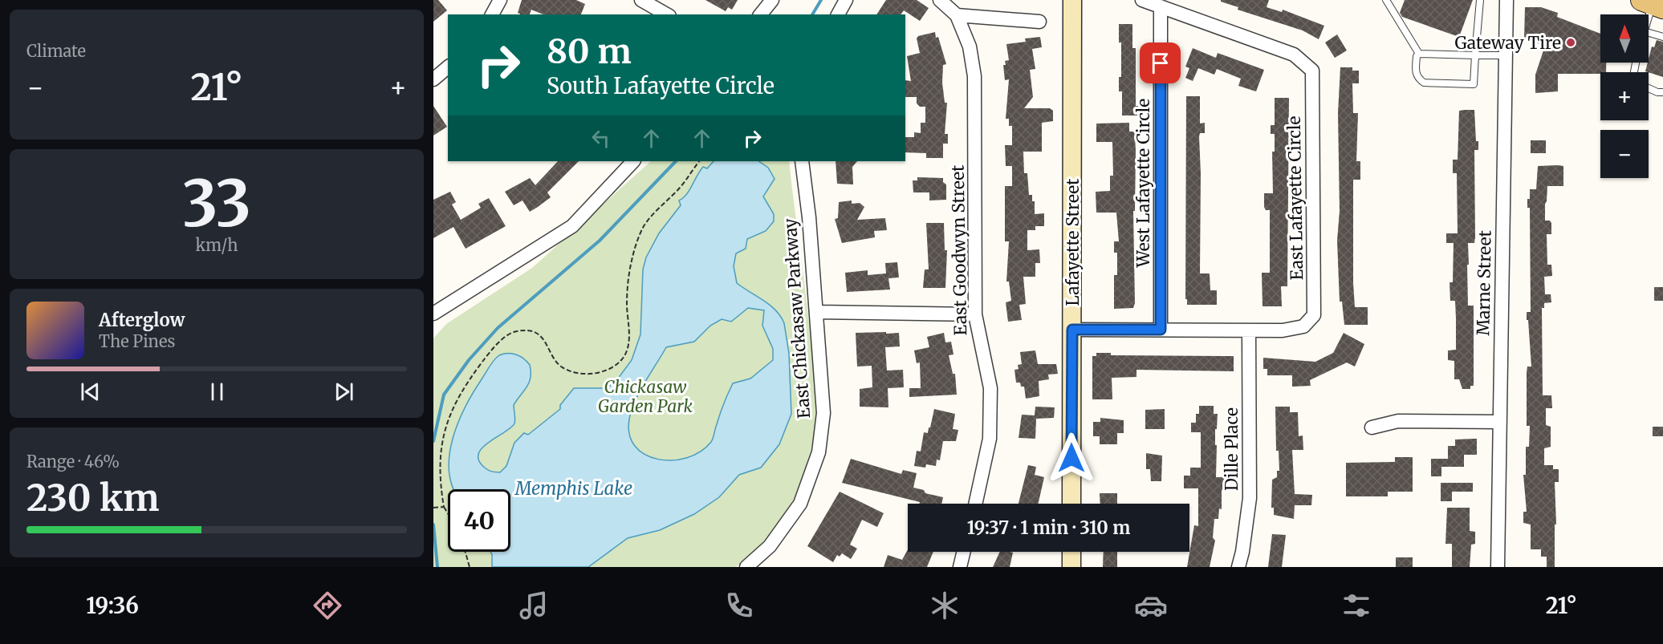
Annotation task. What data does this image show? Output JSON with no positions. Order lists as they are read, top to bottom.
{
  "streets": {
    "street": [
      "West Lafayette Circle",
      "East Lafayette Circle",
      "Lafayette Street",
      "East Goodwyn Street",
      "Marne Street",
      "East Chickasaw Parkway",
      "Dille Place"
    ]
  },
  "crossings": [
    ["West Lafayette Circle", "East Lafayette Circle"],
    ["East Lafayette Circle", "Dille Place"]
  ],
  "water": ["Memphis Lake"],
  "parks": ["Chickasaw Garden Park"],
  "places": ["Gateway Tire"],
  "north": "top",
  "page": {
    "tile": [
      "Climate",
      ["33", "km/h"],
      ["Range · 46%", "230 km"]
    ],
    "map_buttons": ["+", "−"],
    "turn": ["80 m", "South Lafayette Circle"],
    "heat": ["−", "21°", "+"],
    "song": ["Afterglow", "The Pines"],
    "limit": "40",
    "trip": "19:37 · 1 min · 310 m",
    "tabs": ["19:36", "21°"]
  }
}
